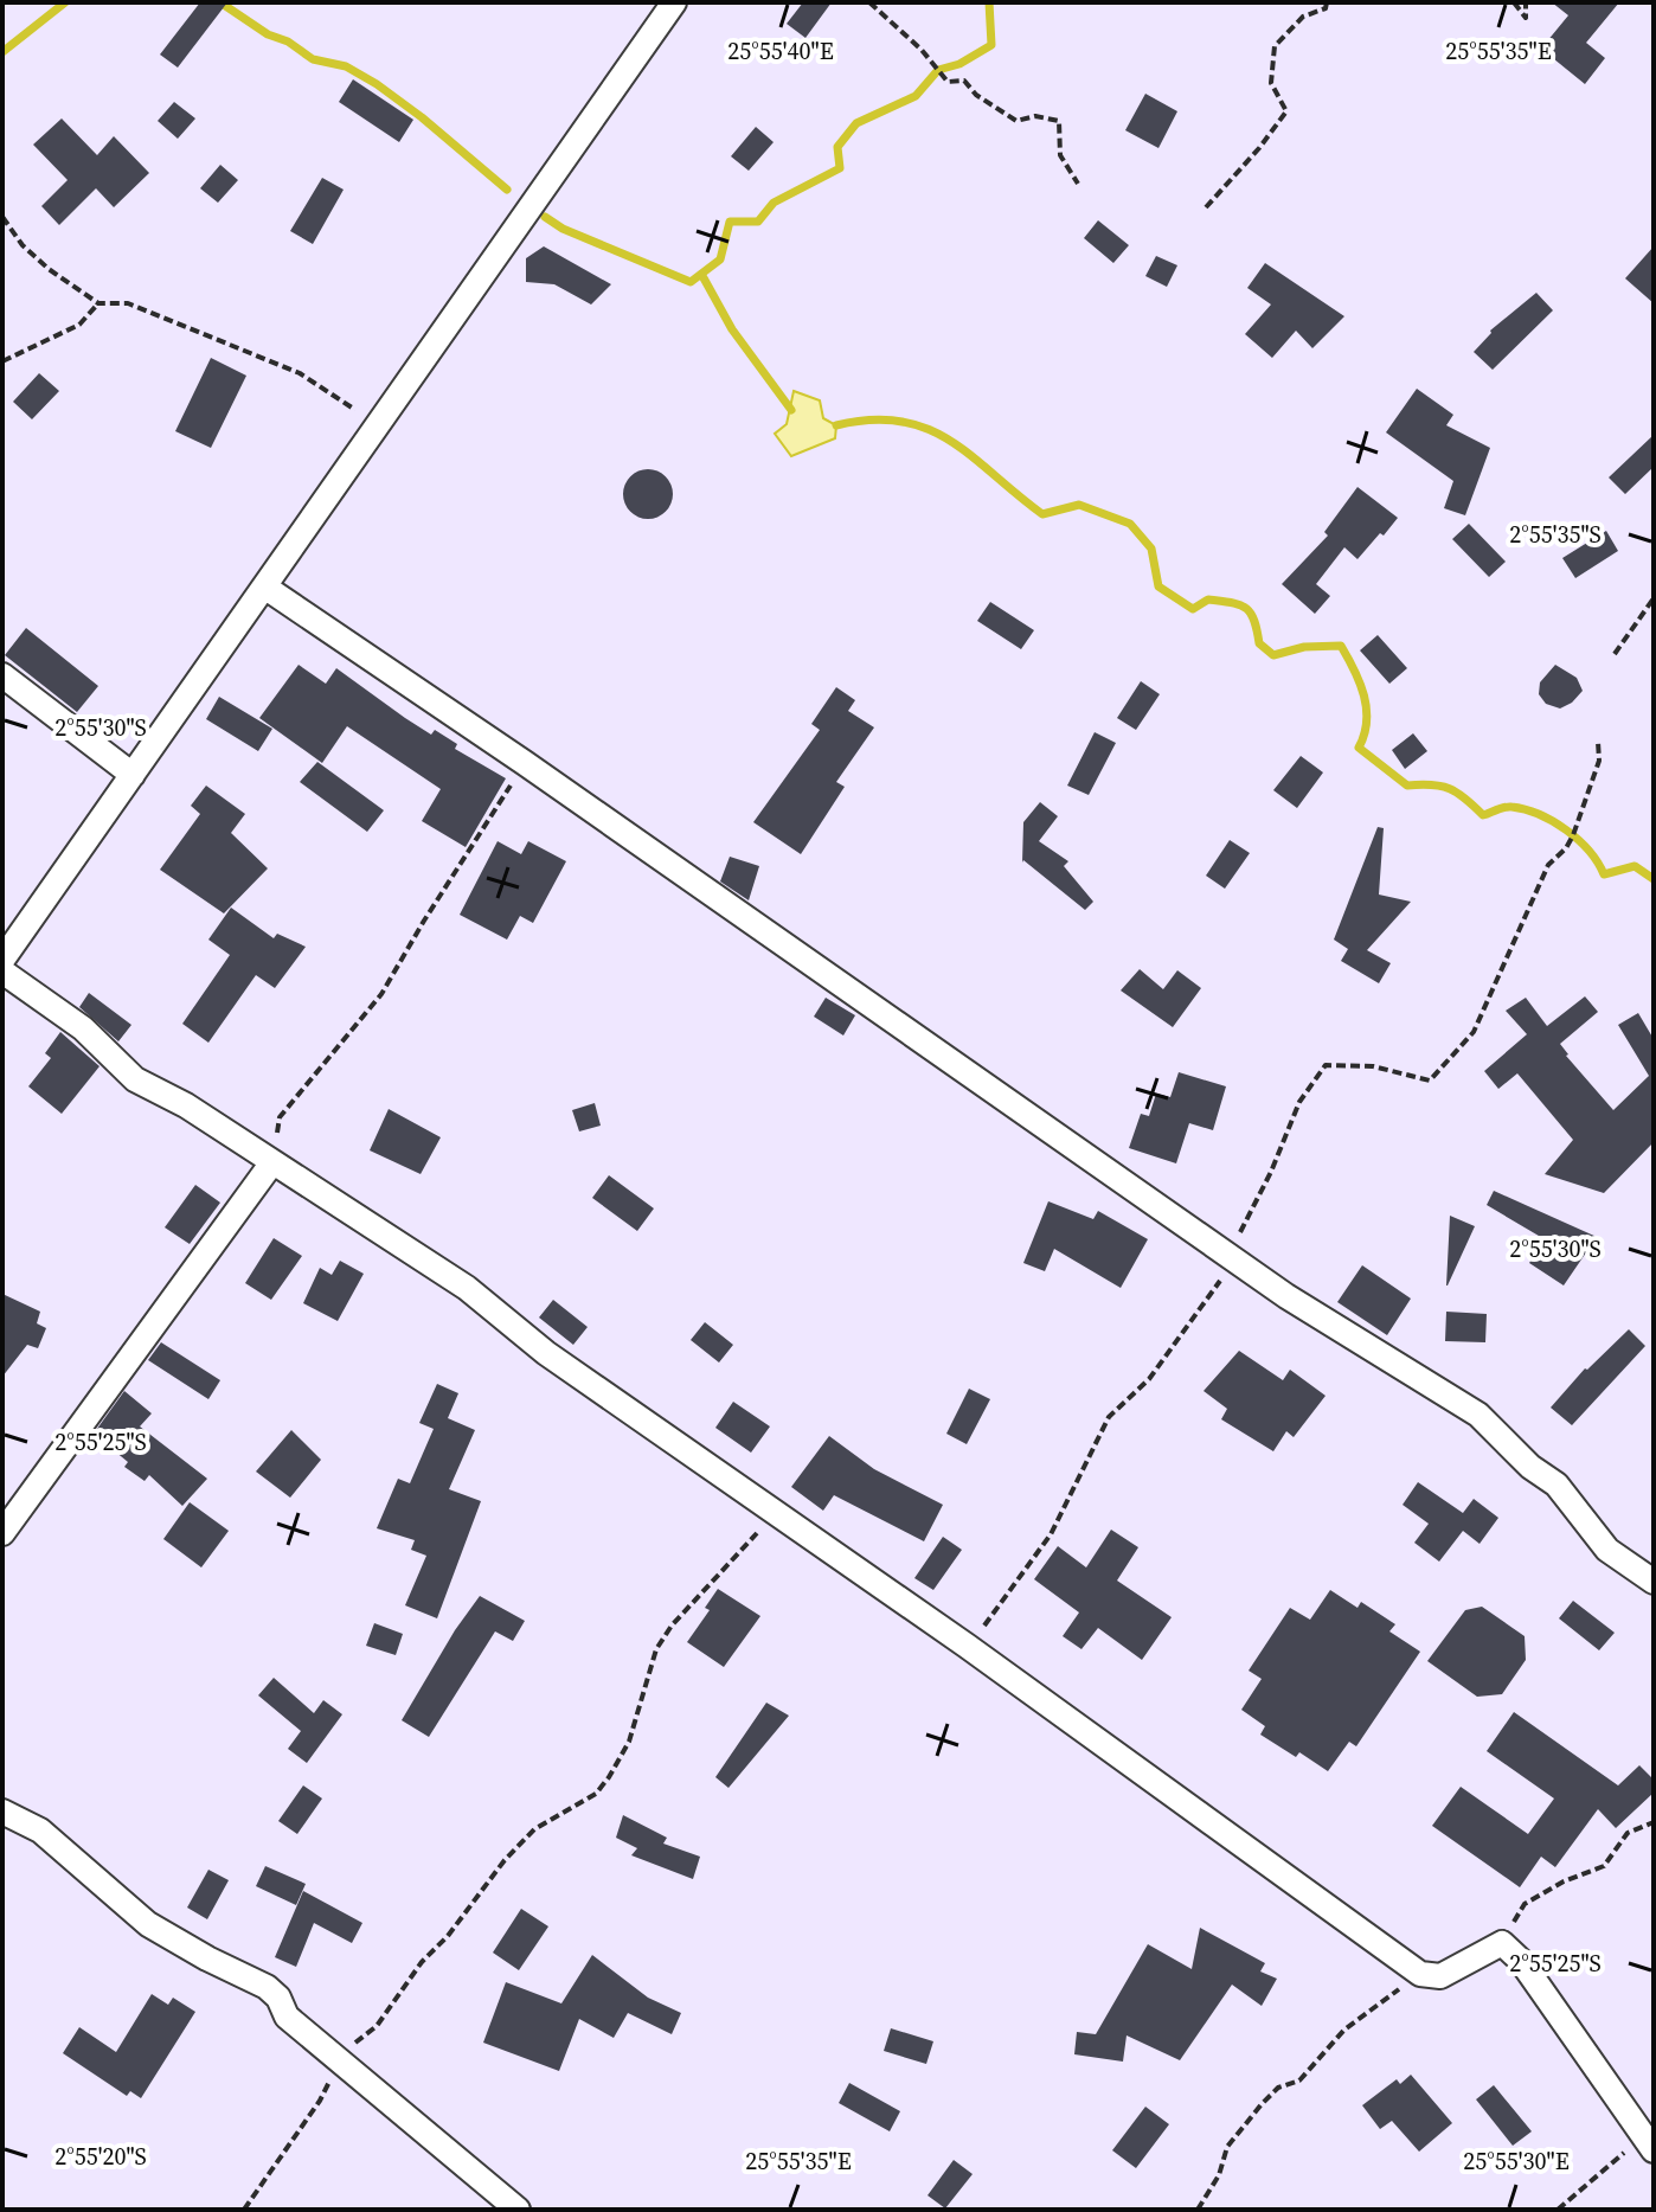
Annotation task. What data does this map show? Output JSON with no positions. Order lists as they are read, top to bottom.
{
  "coordinates": [
    "25°55'40\"E",
    "25°55'35\"E",
    "2°55'35\"S",
    "2°55'30\"S",
    "2°55'25\"S",
    "2°55'20\"S",
    "25°55'30\"E"
  ]
}
